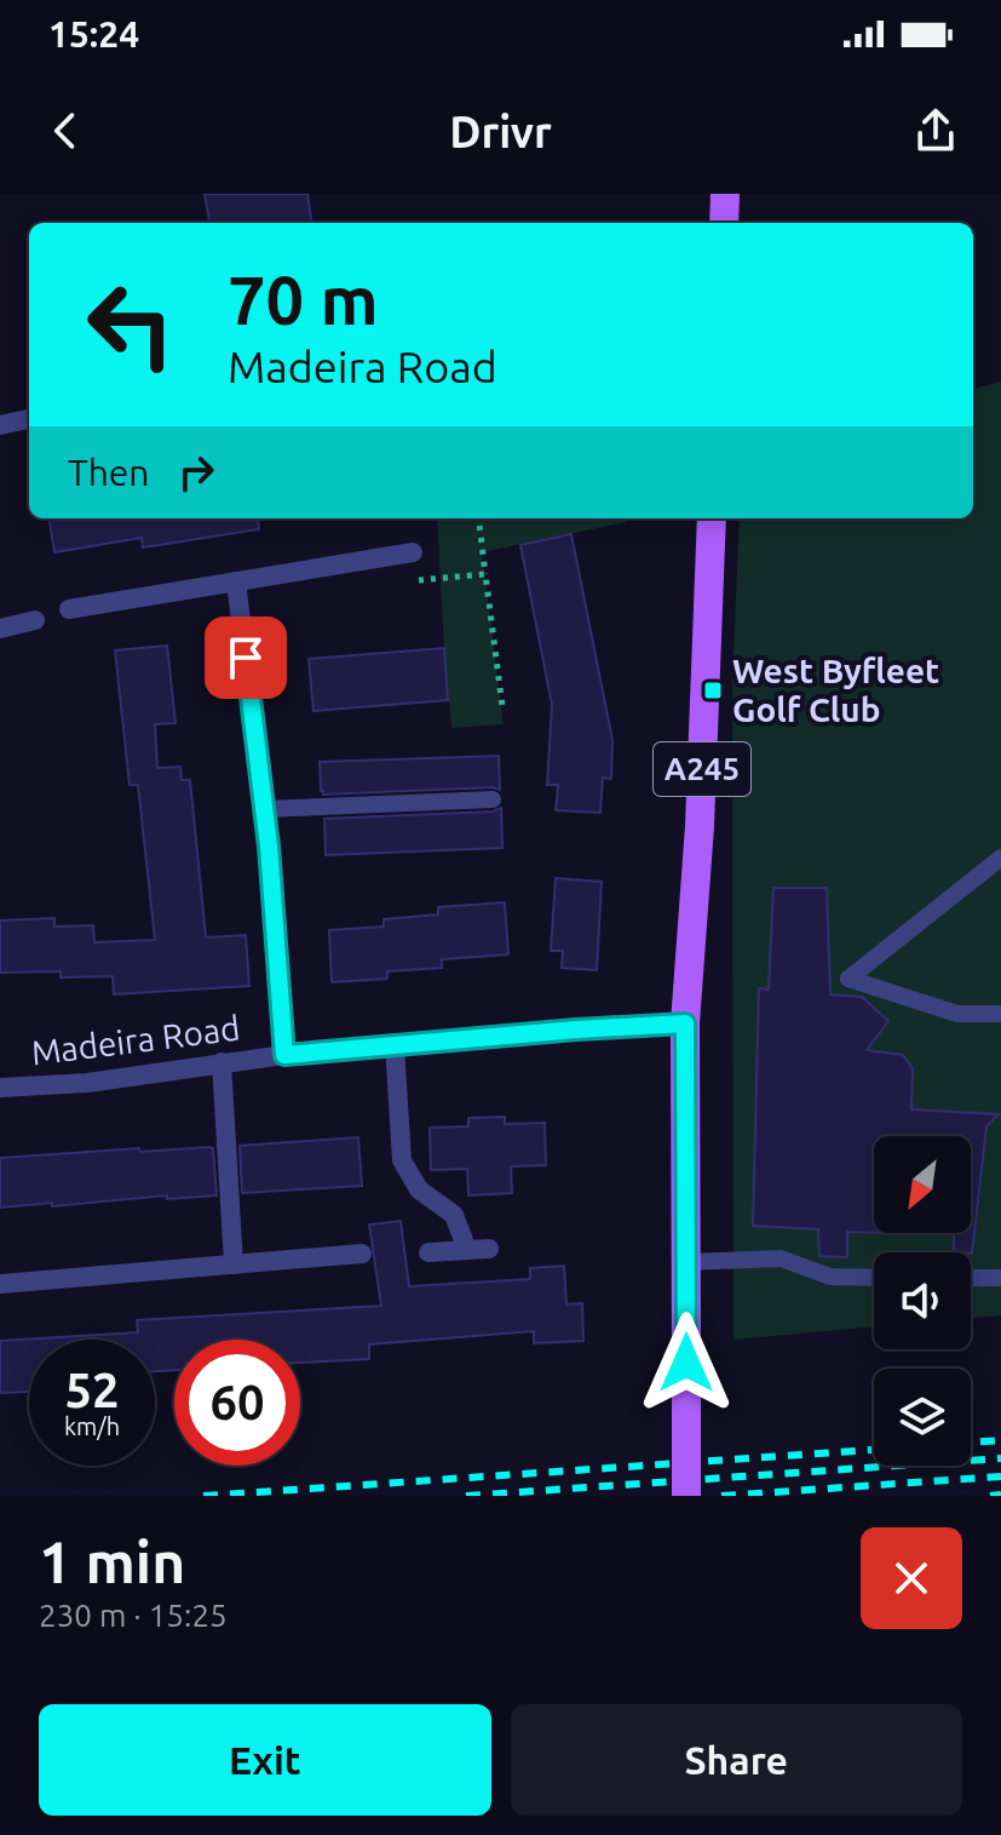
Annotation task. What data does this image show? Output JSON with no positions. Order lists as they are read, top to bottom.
{
  "streets": {
    "main road": ["A245"],
    "street": ["Madeira Road"]
  },
  "crossings": [
    ["A245", "Madeira Road"]
  ],
  "places": {
    "transit": ["West Byfleet Golf Club"]
  },
  "north": "bottom left",
  "page": {
    "status": "15:24",
    "header": "Drivr",
    "turn": ["70 m", "Madeira Road"],
    "then": "Then",
    "speed": "52 km/h",
    "limit": "60",
    "heading": ["1 min", "230 m · 15:25"],
    "buttons": ["Exit", "Share"]
  }
}
